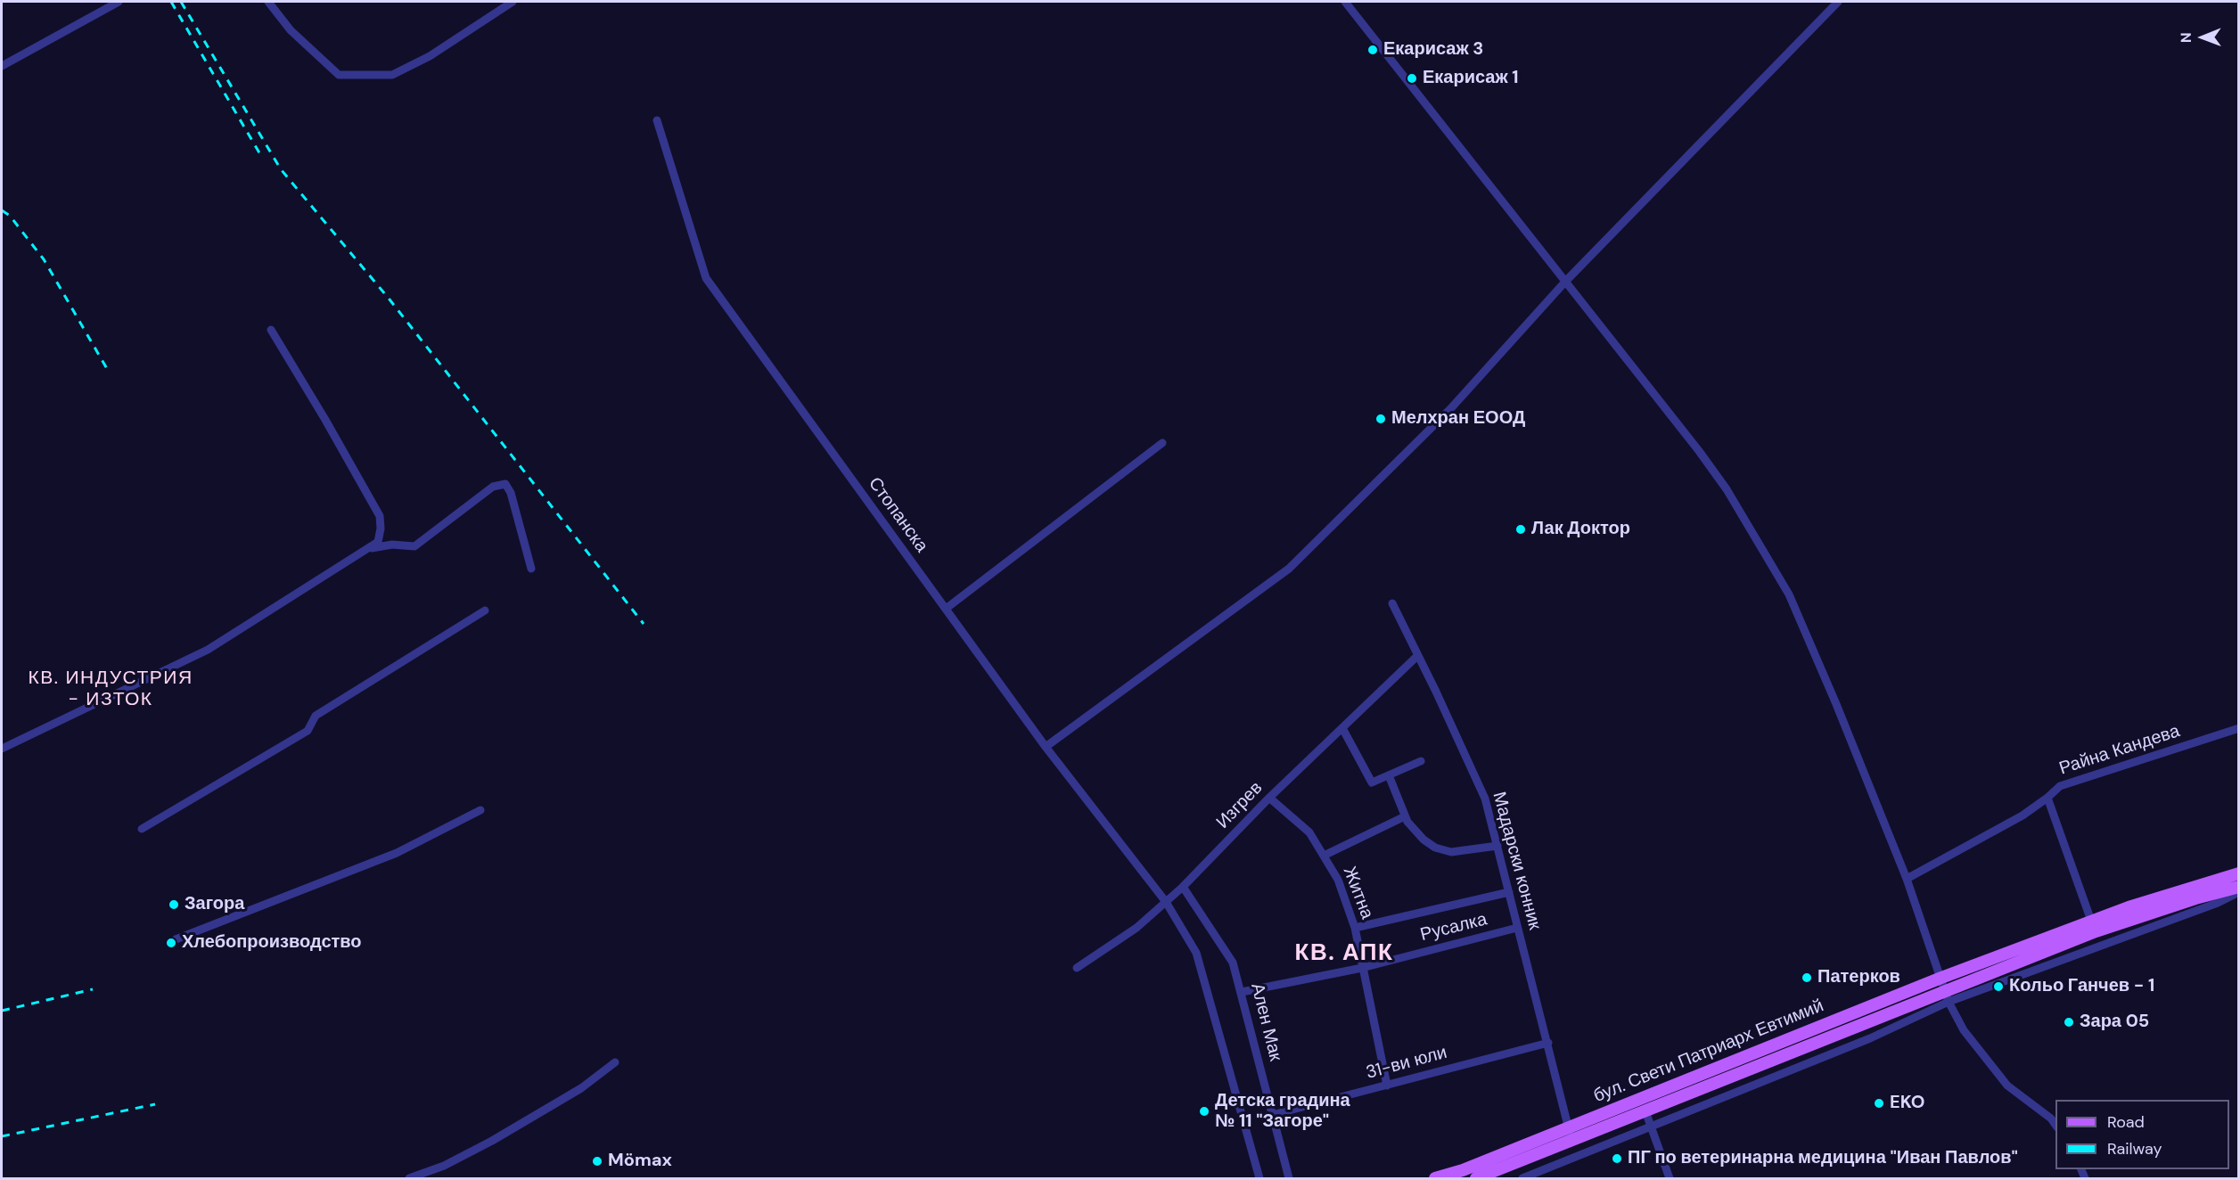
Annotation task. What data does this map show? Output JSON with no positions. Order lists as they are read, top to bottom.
{
  "streets": {
    "main road": ["бул. Свети Патриарх Евтимий"],
    "street": [
      "Стопанска",
      "Райна Кандева",
      "Изгрев",
      "Мадарски конник",
      "Житна",
      "Русалка",
      "Ален Мак",
      "31-ви юли"
    ]
  },
  "crossings": [
    ["Стопанска", "Изгрев"],
    ["Изгрев", "Мадарски конник"],
    ["Изгрев", "Житна"],
    ["Изгрев", "Ален Мак"],
    ["Мадарски конник", "Русалка"],
    ["Мадарски конник", "бул. Свети Патриарх Евтимий"],
    ["Мадарски конник", "31-ви юли"],
    ["Житна", "Русалка"],
    ["Житна", "31-ви юли"],
    ["Русалка", "Ален Мак"],
    ["Ален Мак", "31-ви юли"]
  ],
  "districts": ["КВ. ИНДУСТРИЯ - ИЗТОК", "КВ. АПК"],
  "places": [
    "Екарисаж 3",
    "Екарисаж 1",
    "Мелхран ЕООД",
    "Лак Доктор",
    "Загора",
    "Хлебопроизводство",
    "Патерков",
    "Кольо Ганчев - 1",
    "Зара 05",
    "EKO",
    "Детска градина № 11 \"Загоре\"",
    "ПГ по ветеринарна медицина \"Иван Павлов\"",
    "Mömax"
  ],
  "legend": ["Road", "Railway"],
  "north": "left"
}
